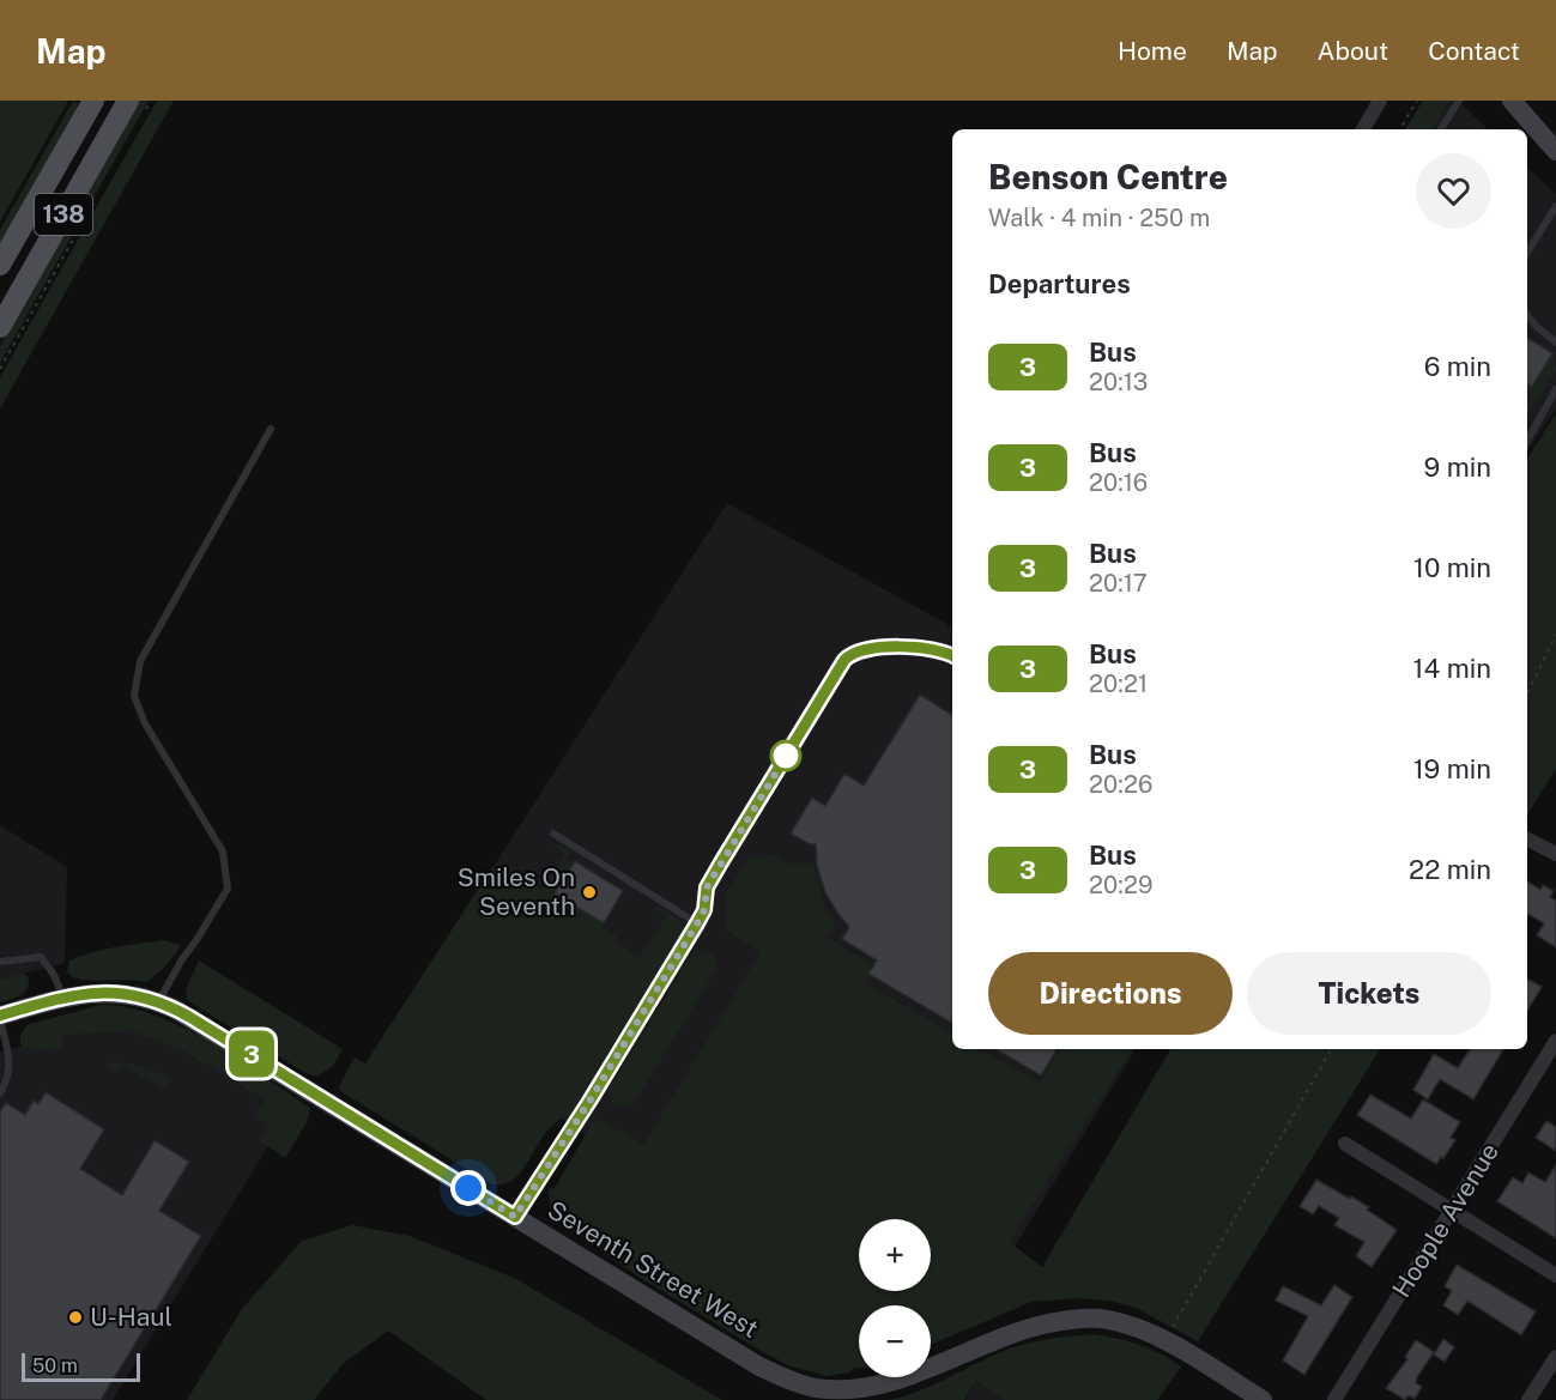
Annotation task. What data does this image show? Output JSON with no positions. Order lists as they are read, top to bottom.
{
  "streets": {
    "main road": ["138"],
    "street": ["Hoople Avenue", "Seventh Street West"]
  },
  "places": ["Smiles On Seventh", "U-Haul"],
  "lines": ["bus line 3"],
  "scale_bar": "50 m",
  "page": {
    "header": "Map",
    "nav": [
      "Home",
      "Map",
      "About",
      "Contact"
    ],
    "on_map": "3",
    "heading": [
      ["Benson Centre", "Walk · 4 min · 250 m"],
      "Departures"
    ],
    "list": [
      {
        "mark": "3",
        "name": "Bus",
        "note": "20:13",
        "value": "6 min"
      },
      {
        "mark": "3",
        "name": "Bus",
        "note": "20:16",
        "value": "9 min"
      },
      {
        "mark": "3",
        "name": "Bus",
        "note": "20:17",
        "value": "10 min"
      },
      {
        "mark": "3",
        "name": "Bus",
        "note": "20:21",
        "value": "14 min"
      },
      {
        "mark": "3",
        "name": "Bus",
        "note": "20:26",
        "value": "19 min"
      },
      {
        "mark": "3",
        "name": "Bus",
        "note": "20:29",
        "value": "22 min"
      }
    ],
    "buttons": ["Directions", "Tickets"],
    "map_buttons": ["+", "−"],
    "scale": "50 m"
  }
}
